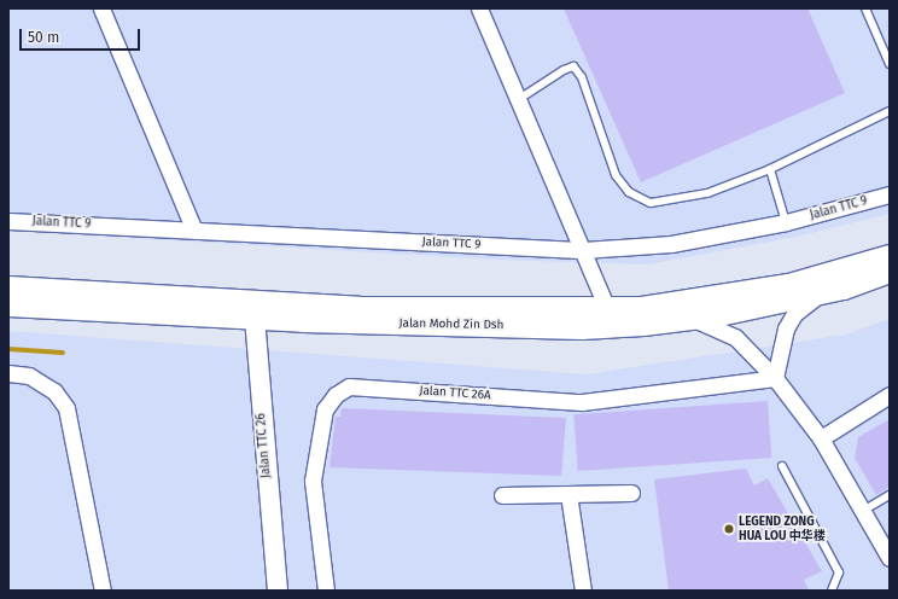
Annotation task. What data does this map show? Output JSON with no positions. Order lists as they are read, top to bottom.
{
  "streets": {
    "main road": ["Jalan Mohd Zin Dsh"],
    "street": ["Jalan TTC 9", "Jalan TTC 26A", "Jalan TTC 26"]
  },
  "crossings": [
    ["Jalan Mohd Zin Dsh", "Jalan TTC 26"]
  ],
  "places": ["LEGEND ZONG HUA LOU 中华楼"],
  "scale_bar": "50 m"
}
